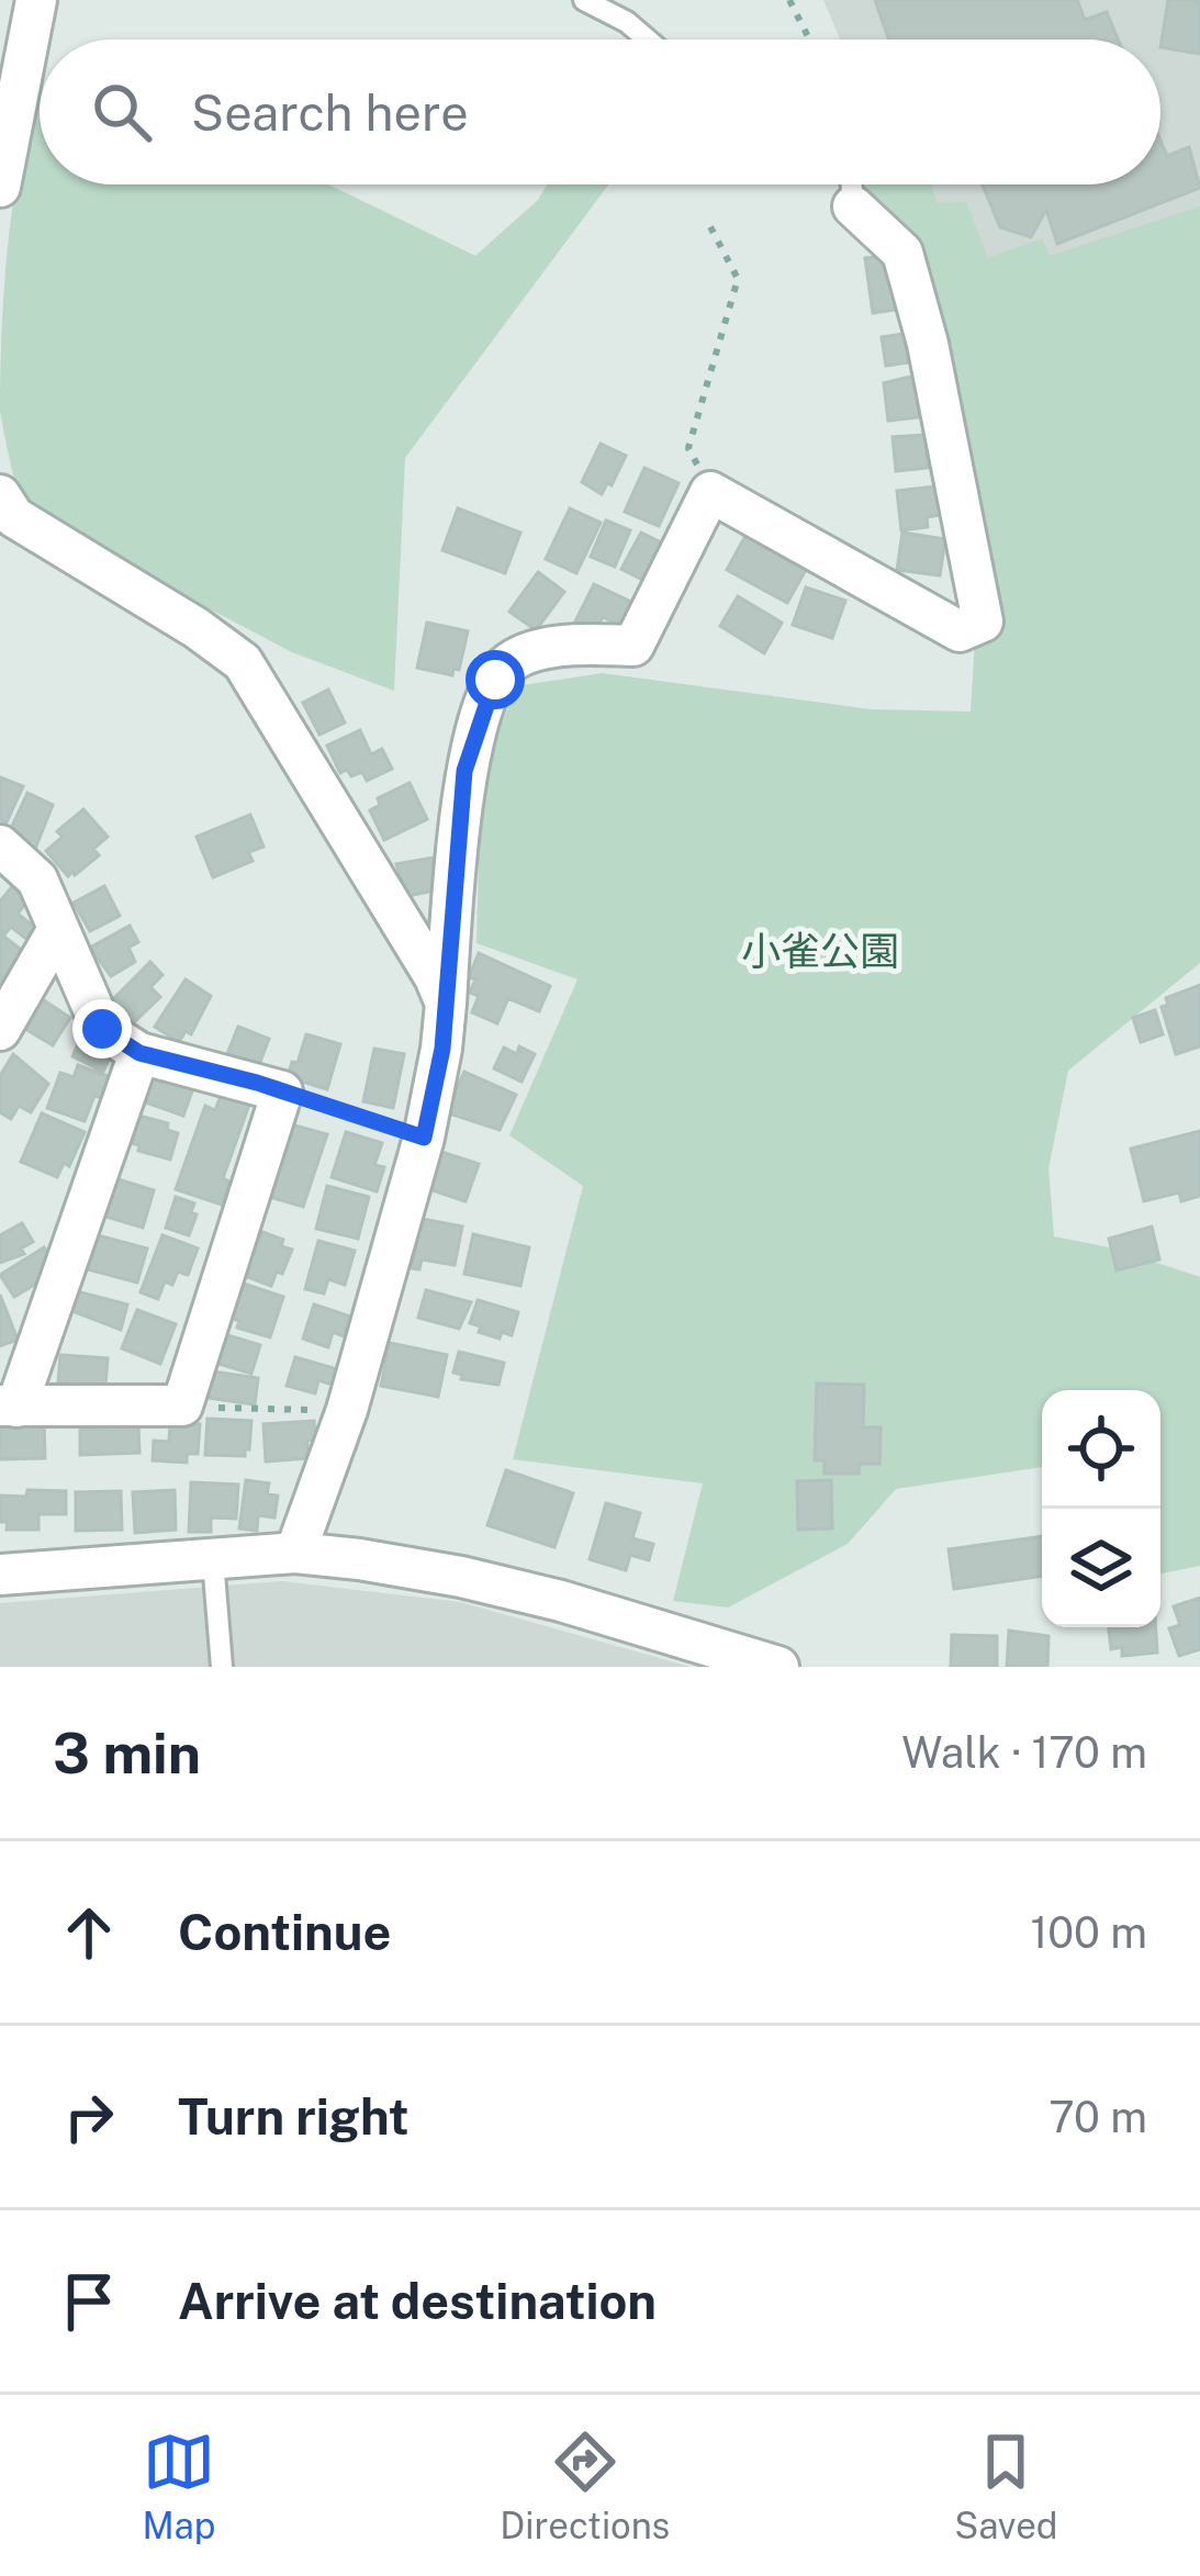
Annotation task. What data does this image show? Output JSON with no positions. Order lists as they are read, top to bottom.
{
  "parks": ["小雀公園"],
  "page": {
    "search": "Search here",
    "heading": ["3 min", "Walk · 170 m"],
    "list": [
      ["Continue", "100 m"],
      ["Turn right", "70 m"],
      "Arrive at destination"
    ],
    "nav": ["Map", "Directions", "Saved"]
  }
}
